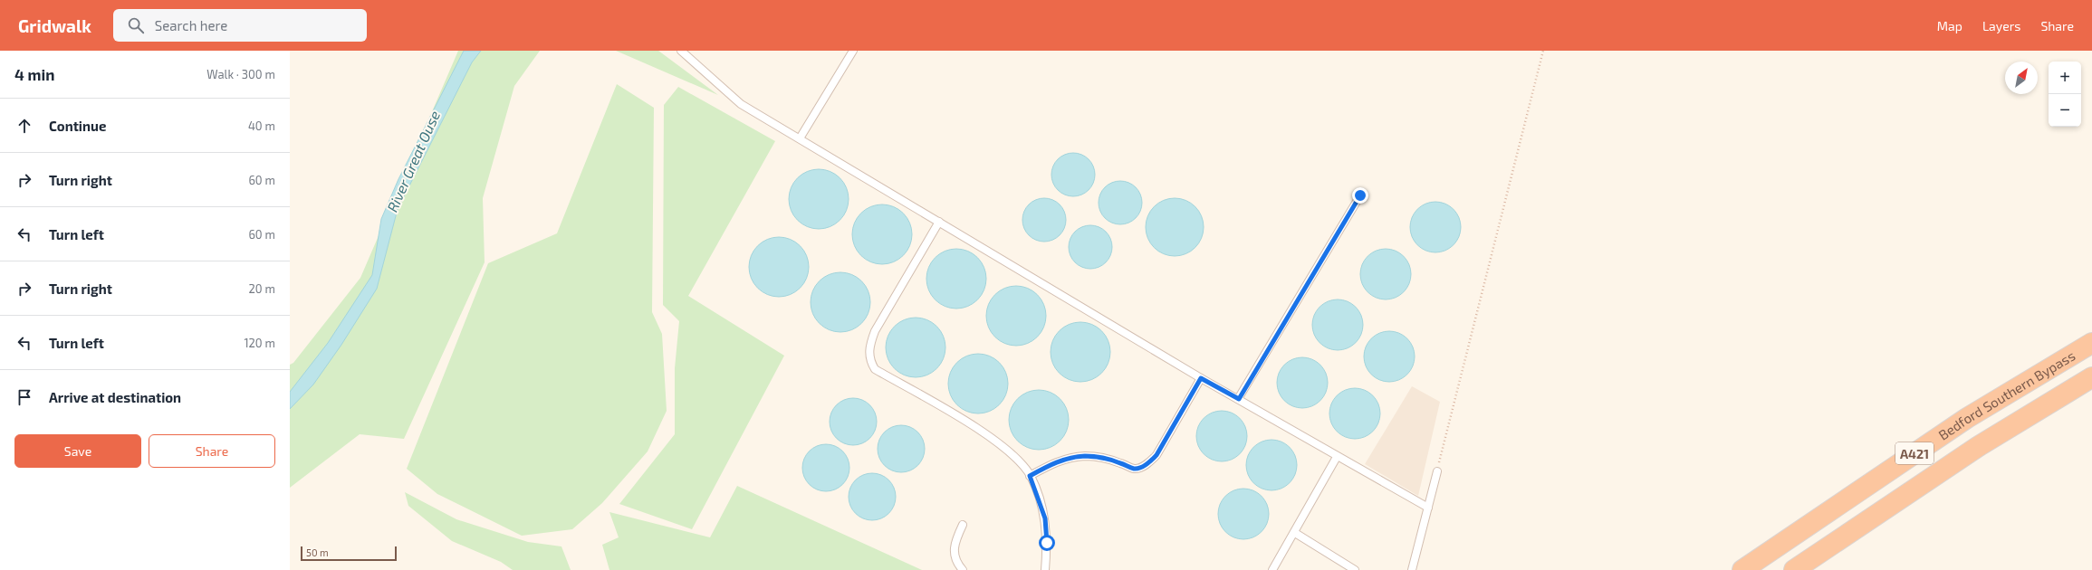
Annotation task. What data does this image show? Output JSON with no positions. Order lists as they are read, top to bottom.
{
  "streets": {
    "highway": ["Bedford Southern Bypass", "A421"]
  },
  "water": ["River Great Ouse"],
  "scale_bar": "50 m",
  "north": "top right",
  "page": {
    "header": "Gridwalk",
    "search": "Search here",
    "nav": ["Map", "Layers", "Share"],
    "heading": ["4 min", "Walk · 300 m"],
    "map_buttons": ["+", "−"],
    "list": [
      ["Continue", "40 m"],
      ["Turn right", "60 m"],
      ["Turn left", "60 m"],
      ["Turn right", "20 m"],
      ["Turn left", "120 m"],
      "Arrive at destination"
    ],
    "buttons": ["Save", "Share"],
    "scale": "50 m"
  }
}
